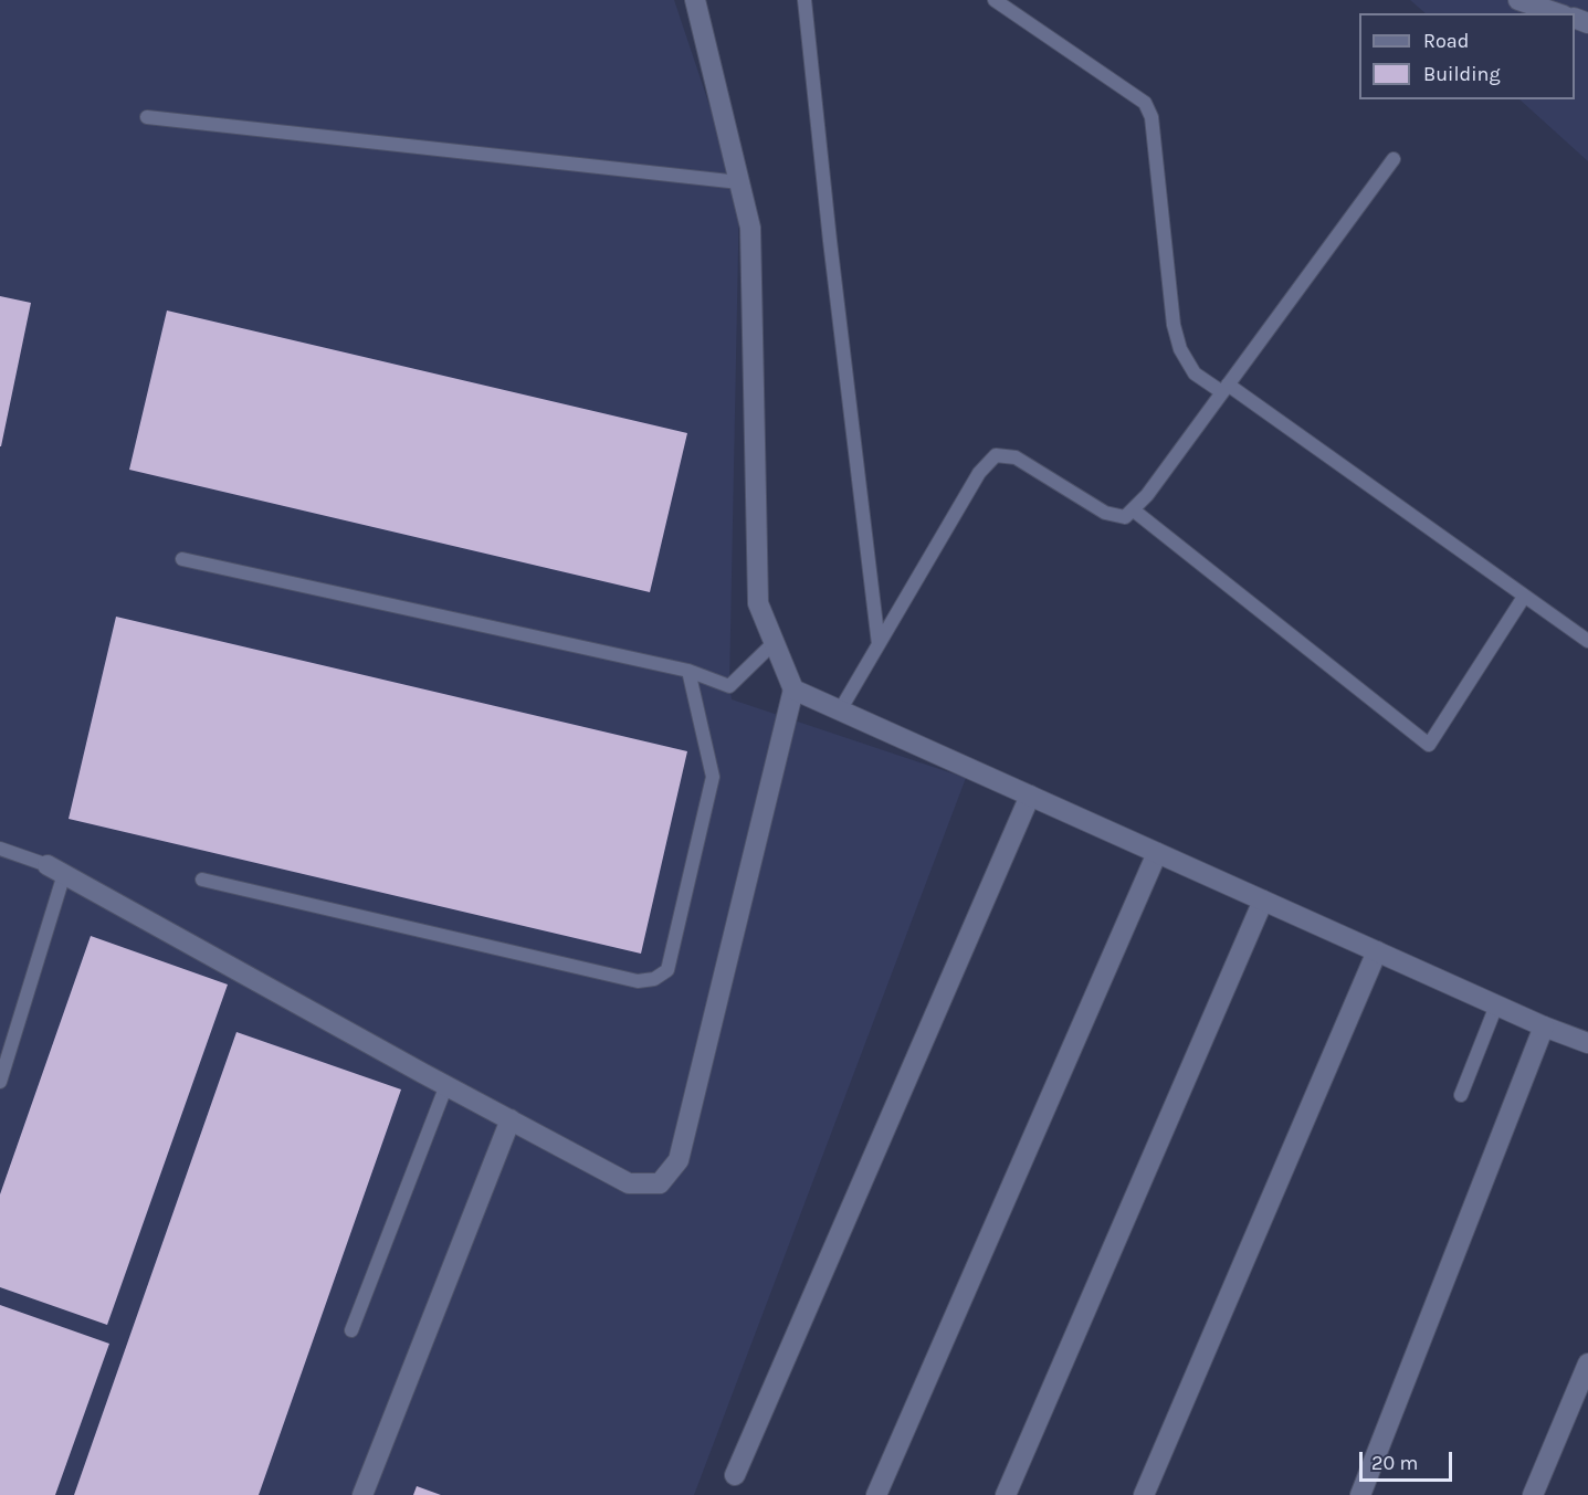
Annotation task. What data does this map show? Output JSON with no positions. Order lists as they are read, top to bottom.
{
  "legend": ["Road", "Building"],
  "scale_bar": "20 m"
}
